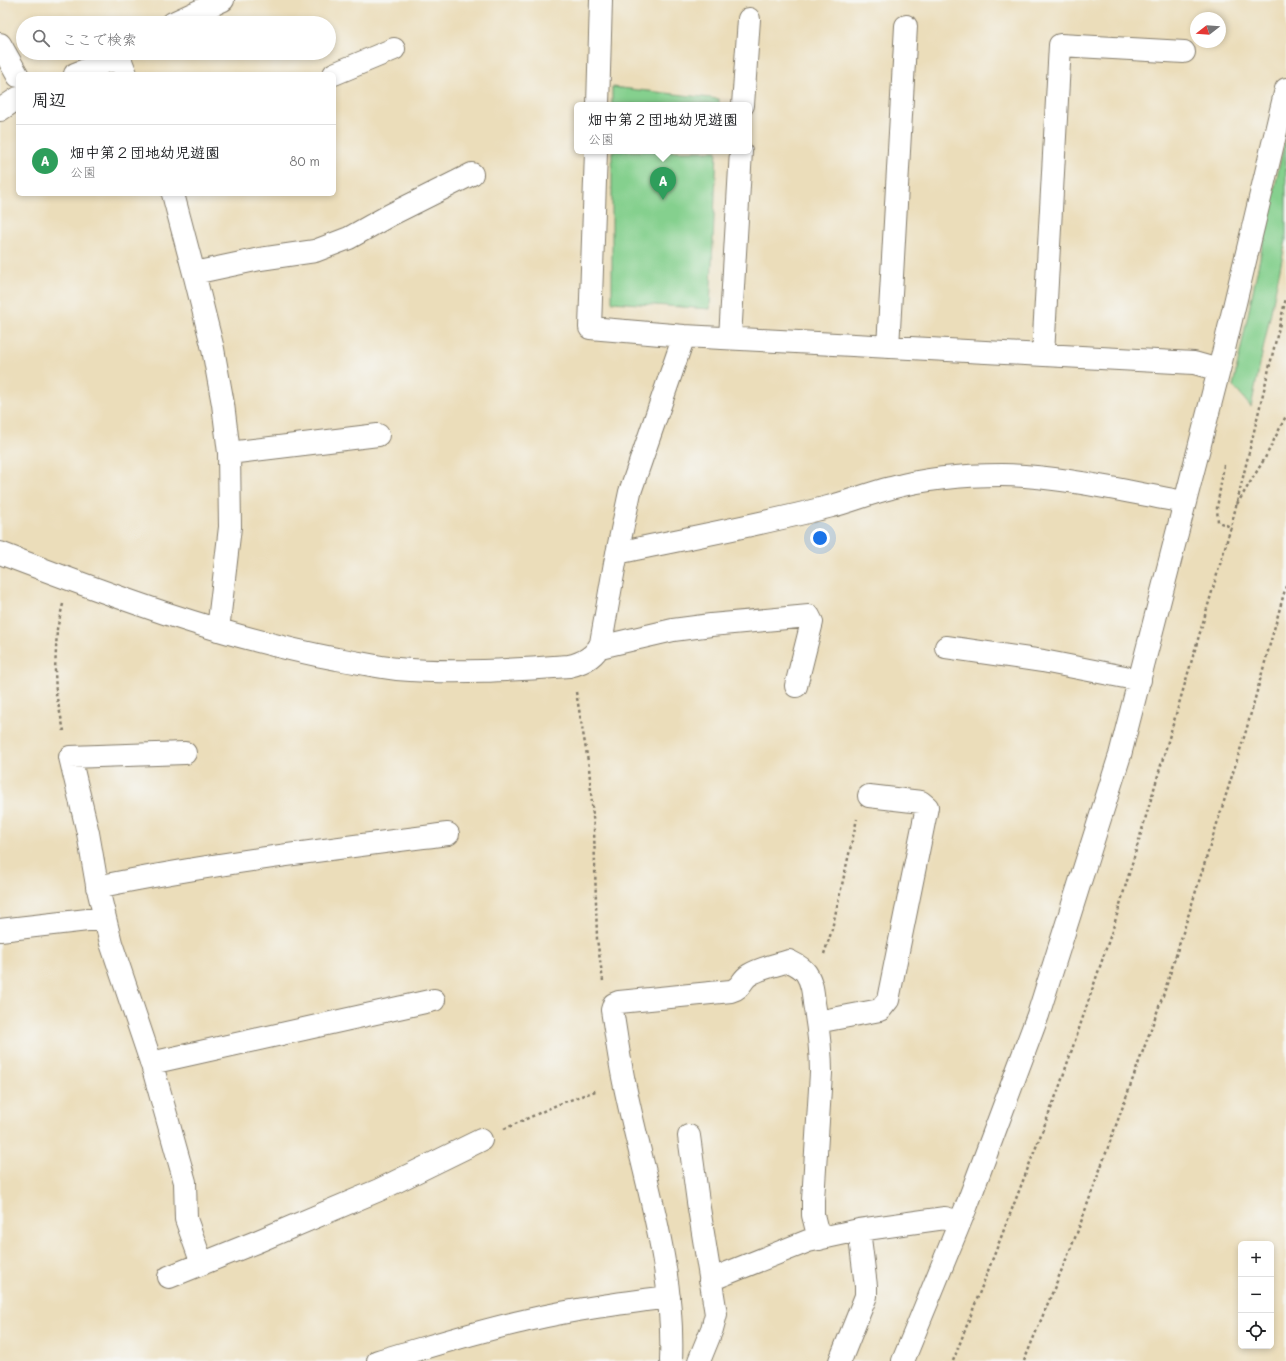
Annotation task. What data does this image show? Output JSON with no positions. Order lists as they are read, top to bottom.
{
  "north": "left",
  "page": {
    "search": "ここで検索",
    "heading": "周辺",
    "popup": ["畑中第２団地幼児遊園", "公園"],
    "list": [
      {
        "mark": "A",
        "name": "畑中第２団地幼児遊園",
        "note": "公園",
        "value": "80 m"
      }
    ],
    "pins": "A",
    "map_buttons": ["+", "−"]
  }
}
